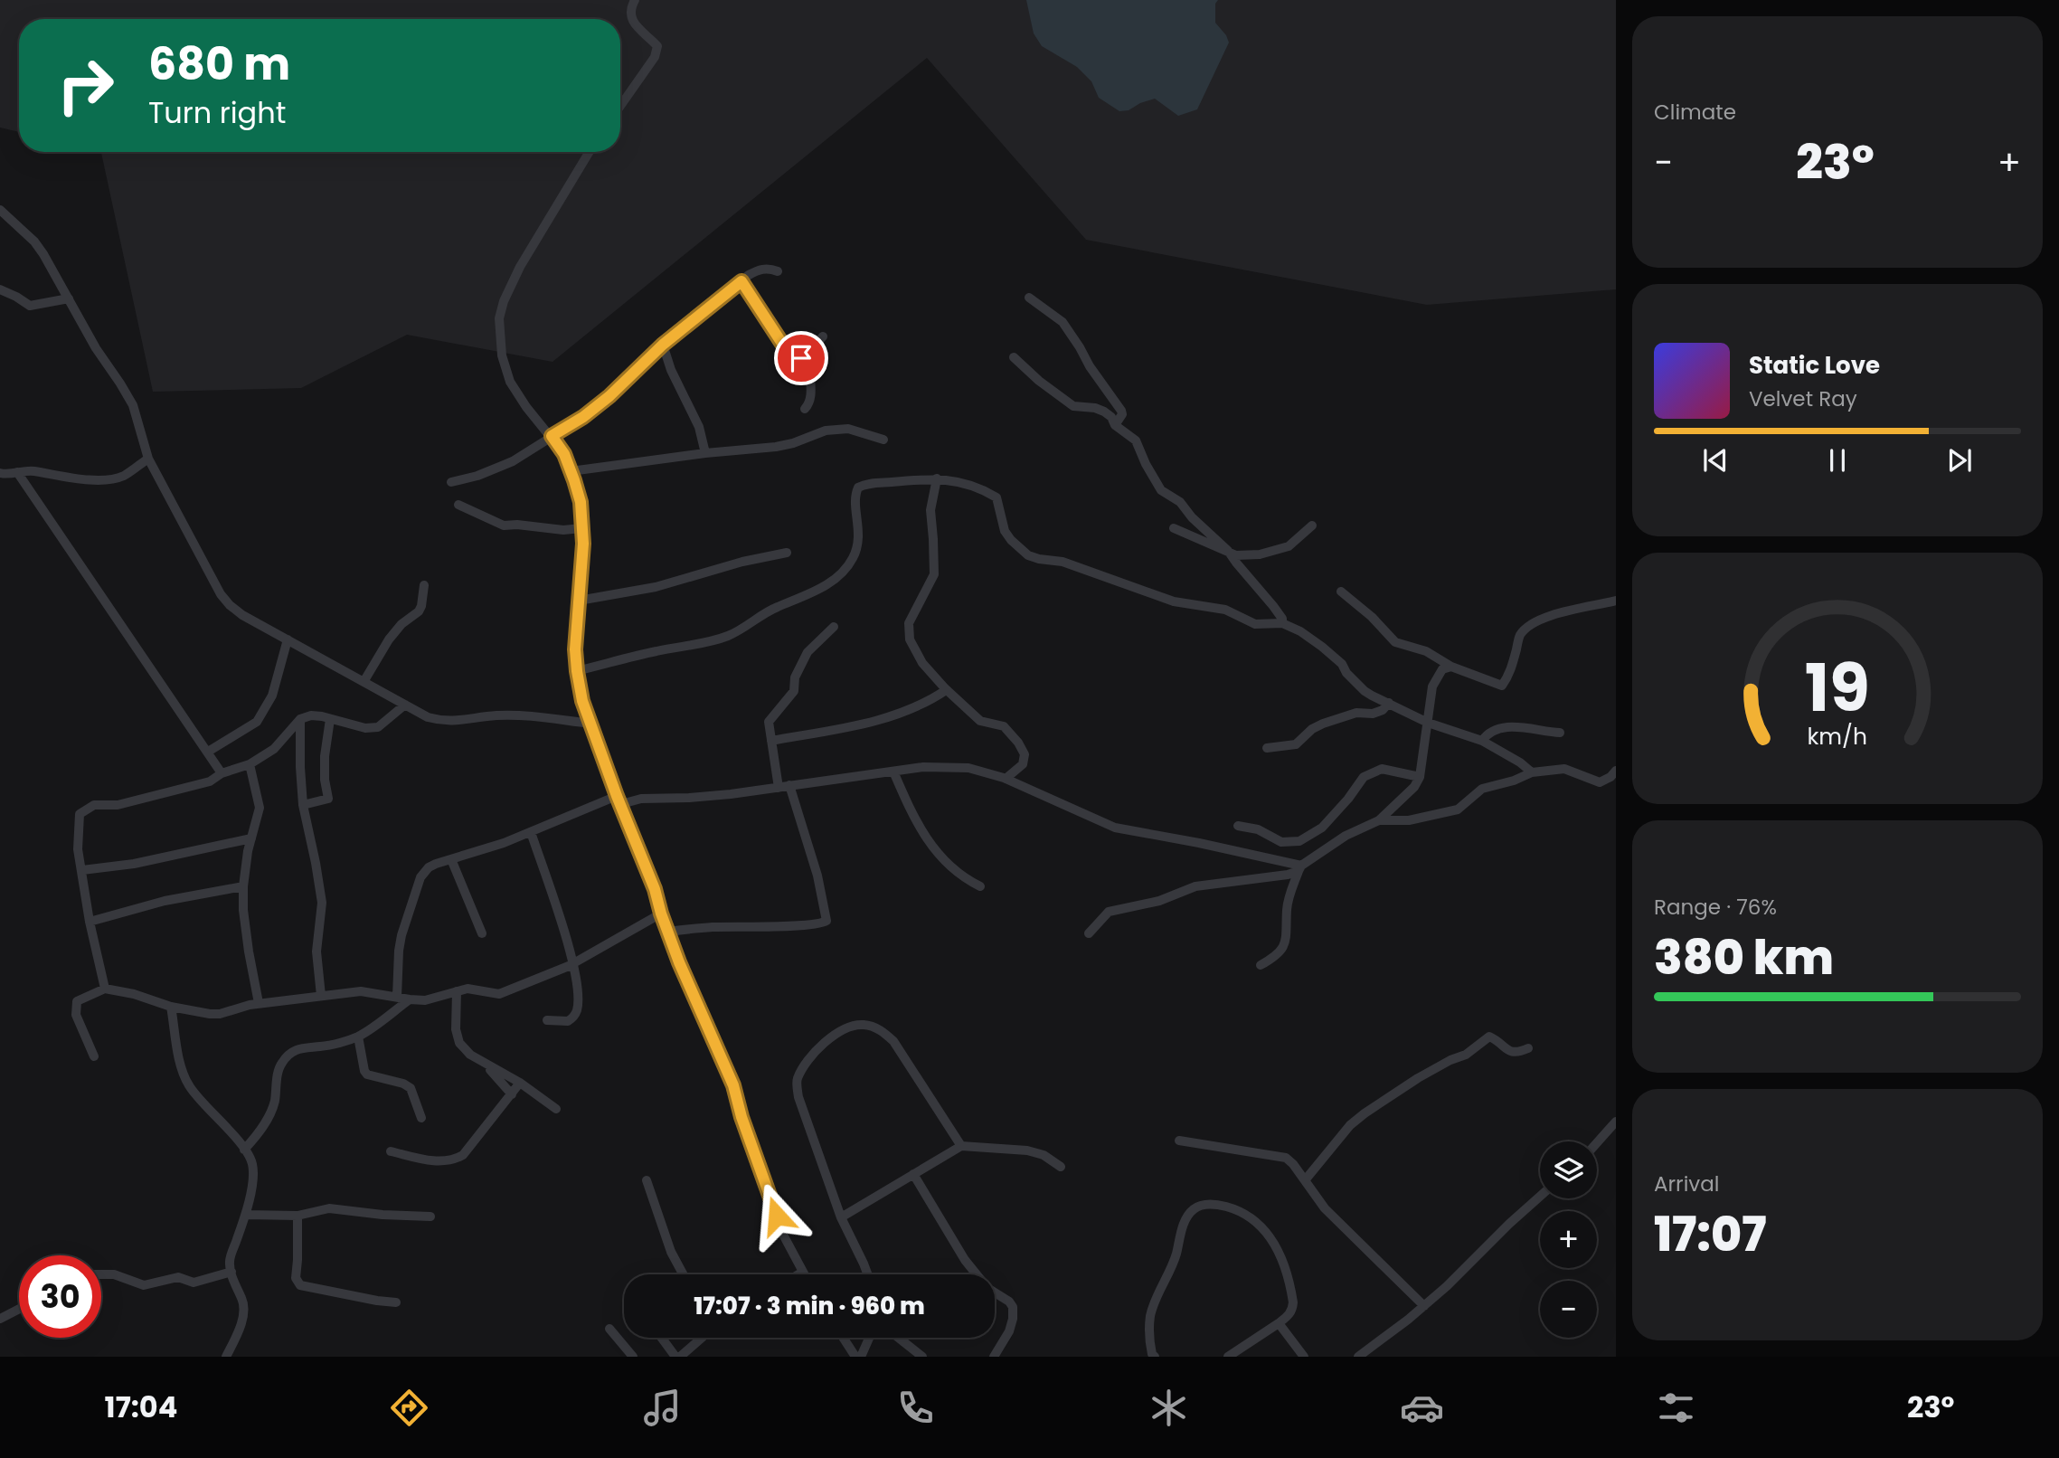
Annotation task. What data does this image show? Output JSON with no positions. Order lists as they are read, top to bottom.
{
  "page": {
    "tile": [
      "Climate",
      ["Range · 76%", "380 km"],
      ["Arrival", "17:07"]
    ],
    "turn": ["680 m", "Turn right"],
    "heat": ["−", "23°", "+"],
    "song": ["Static Love", "Velvet Ray"],
    "map_buttons": ["+", "−"],
    "limit": "30",
    "trip": "17:07 · 3 min · 960 m",
    "tabs": ["17:04", "23°"],
    "gauge": ["19", "km/h"]
  }
}
